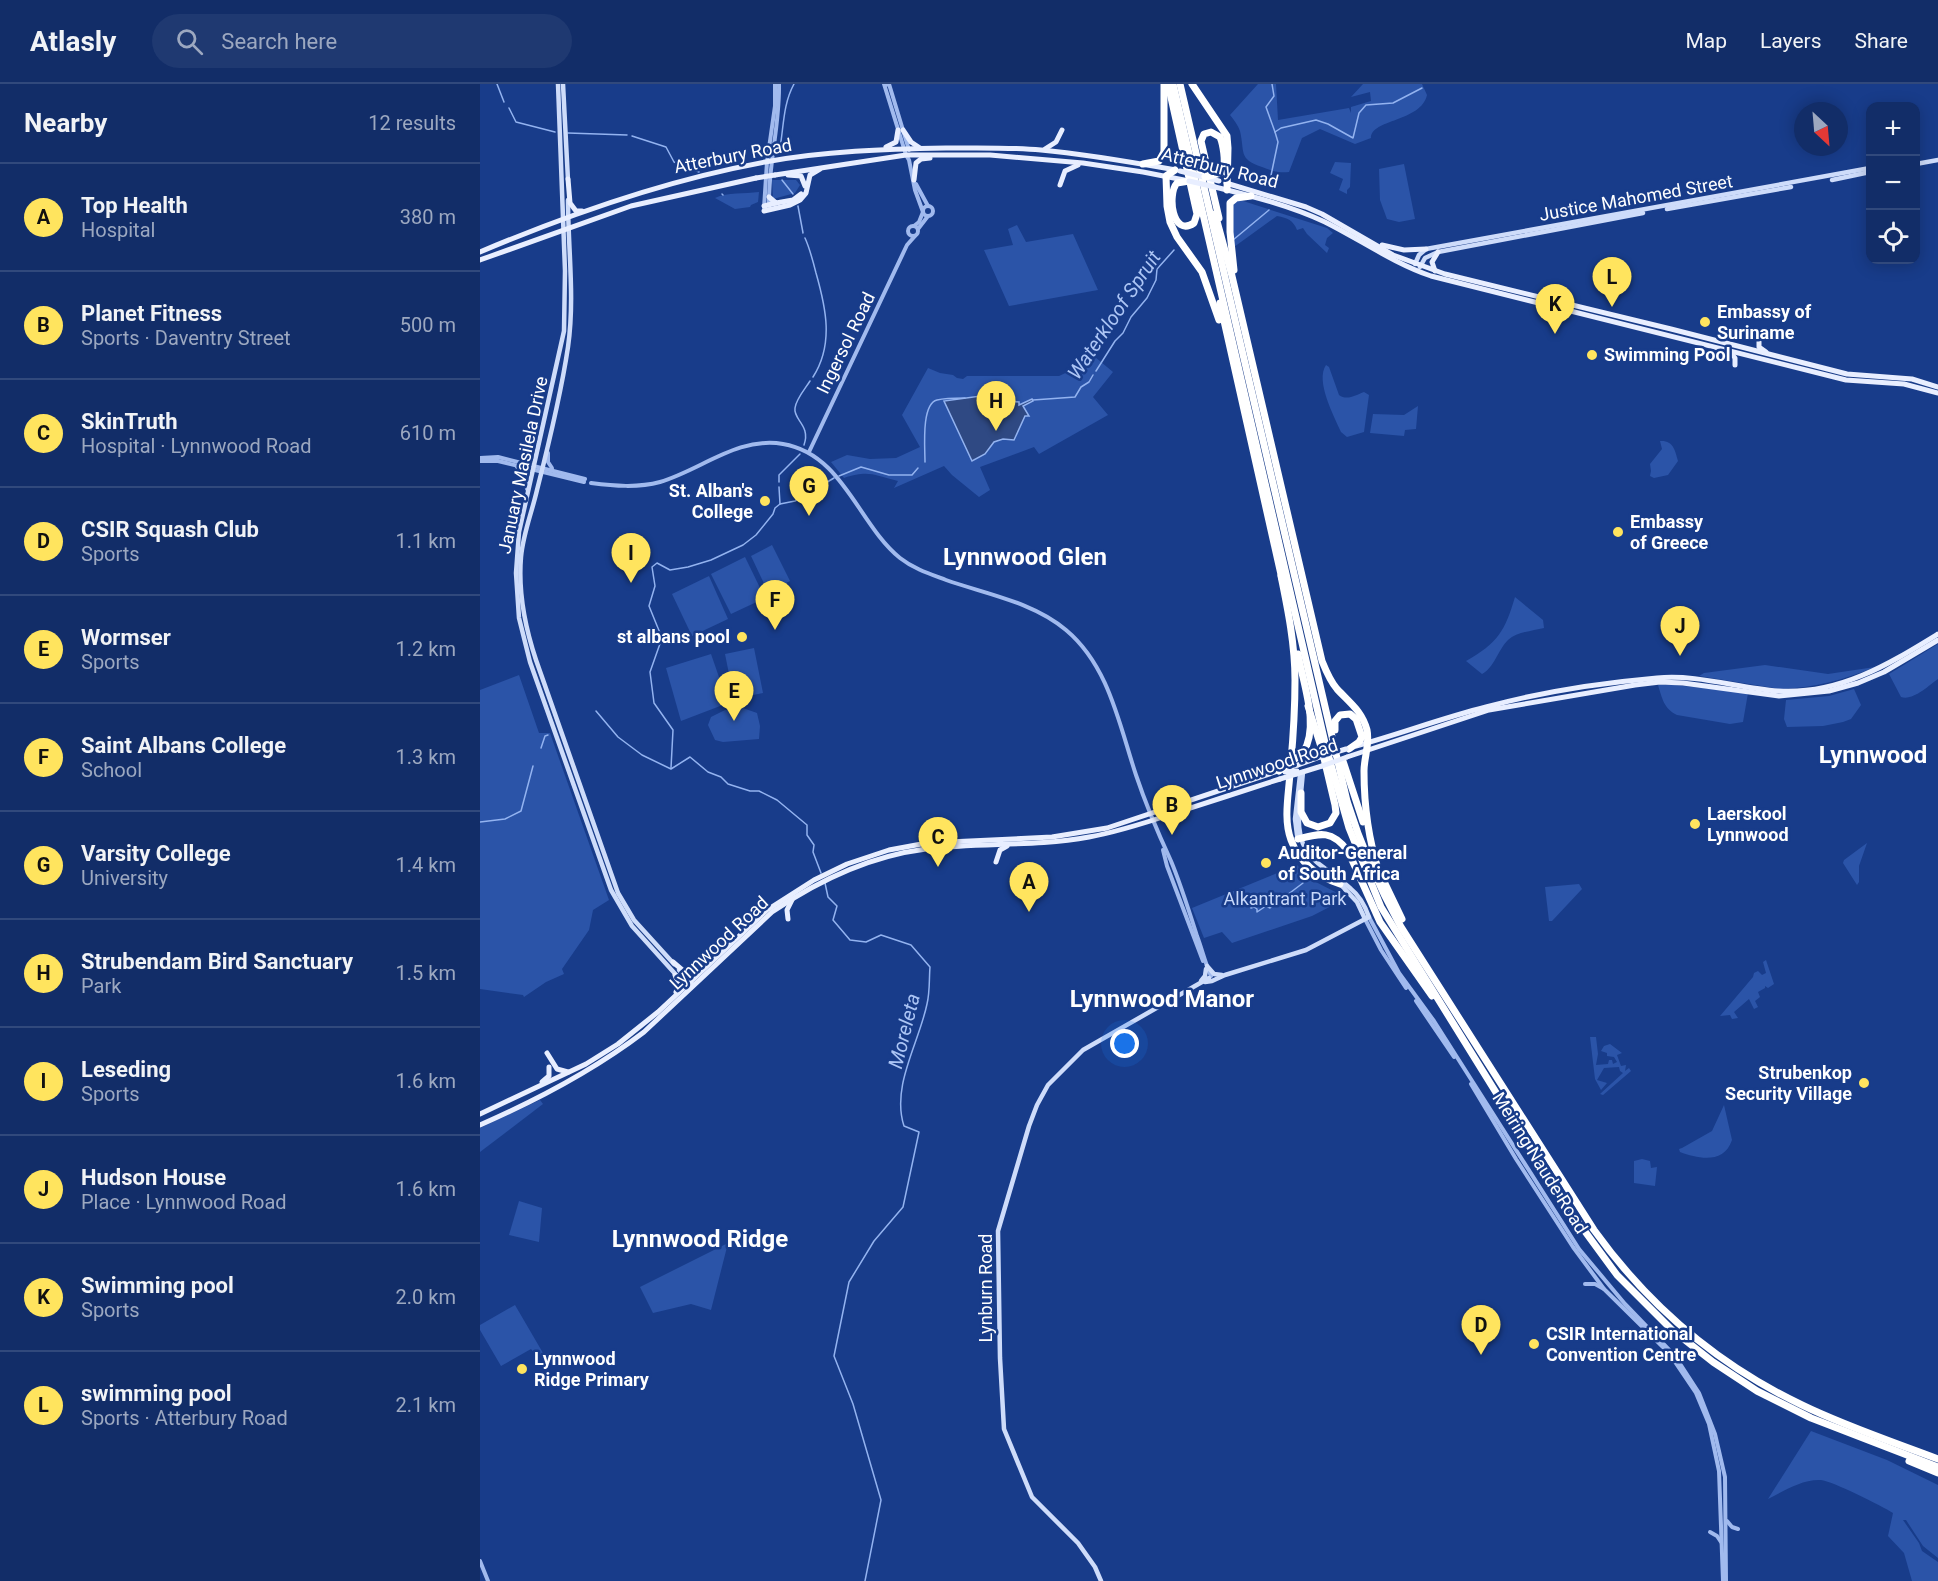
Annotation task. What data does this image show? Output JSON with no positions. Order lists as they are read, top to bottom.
{
  "streets": {
    "main road": [
      "Atterbury Road",
      "Justice Mahomed Street",
      "January Masilela Drive",
      "Lynnwood Road",
      "Meiring Naude Road",
      "Lynburn Road"
    ],
    "street": ["Ingersol Road"]
  },
  "crossings": [
    ["Atterbury Road", "Justice Mahomed Street"],
    ["Atterbury Road", "January Masilela Drive"],
    ["January Masilela Drive", "Lynnwood Road"],
    ["Lynnwood Road", "Meiring Naude Road"],
    ["Meiring Naude Road", "Lynburn Road"]
  ],
  "districts": [
    "Lynnwood Glen",
    "Lynnwood",
    "Lynnwood Manor",
    "Lynnwood Ridge"
  ],
  "water": ["Waterkloof Spruit", "Moreleta"],
  "parks": ["Alkantrant Park"],
  "places": [
    "Embassy of Suriname",
    "Swimming Pool",
    "St. Alban's College",
    "Embassy of Greece",
    "st albans pool",
    "Laerskool Lynnwood",
    "Auditor-General of South Africa",
    "Strubenkop Security Village",
    "CSIR International Convention Centre",
    "Lynnwood Ridge Primary"
  ],
  "north": "bottom right",
  "page": {
    "header": "Atlasly",
    "search": "Search here",
    "nav": ["Map", "Layers", "Share"],
    "heading": ["Nearby", "12 results"],
    "map_buttons": ["+", "−"],
    "list": [
      {
        "mark": "A",
        "name": "Top Health",
        "note": "Hospital",
        "value": "380 m"
      },
      {
        "mark": "B",
        "name": "Planet Fitness",
        "note": "Sports · Daventry Street",
        "value": "500 m"
      },
      {
        "mark": "C",
        "name": "SkinTruth",
        "note": "Hospital · Lynnwood Road",
        "value": "610 m"
      },
      {
        "mark": "D",
        "name": "CSIR Squash Club",
        "note": "Sports",
        "value": "1.1 km"
      },
      {
        "mark": "E",
        "name": "Wormser",
        "note": "Sports",
        "value": "1.2 km"
      },
      {
        "mark": "F",
        "name": "Saint Albans College",
        "note": "School",
        "value": "1.3 km"
      },
      {
        "mark": "G",
        "name": "Varsity College",
        "note": "University",
        "value": "1.4 km"
      },
      {
        "mark": "H",
        "name": "Strubendam Bird Sanctuary",
        "note": "Park",
        "value": "1.5 km"
      },
      {
        "mark": "I",
        "name": "Leseding",
        "note": "Sports",
        "value": "1.6 km"
      },
      {
        "mark": "J",
        "name": "Hudson House",
        "note": "Place · Lynnwood Road",
        "value": "1.6 km"
      },
      {
        "mark": "K",
        "name": "Swimming pool",
        "note": "Sports",
        "value": "2.0 km"
      },
      {
        "mark": "L",
        "name": "swimming pool",
        "note": "Sports · Atterbury Road",
        "value": "2.1 km"
      }
    ],
    "pins": [
      "L",
      "K",
      "H",
      "G",
      "I",
      "F",
      "J",
      "E",
      "B",
      "C",
      "A",
      "D"
    ]
  }
}
